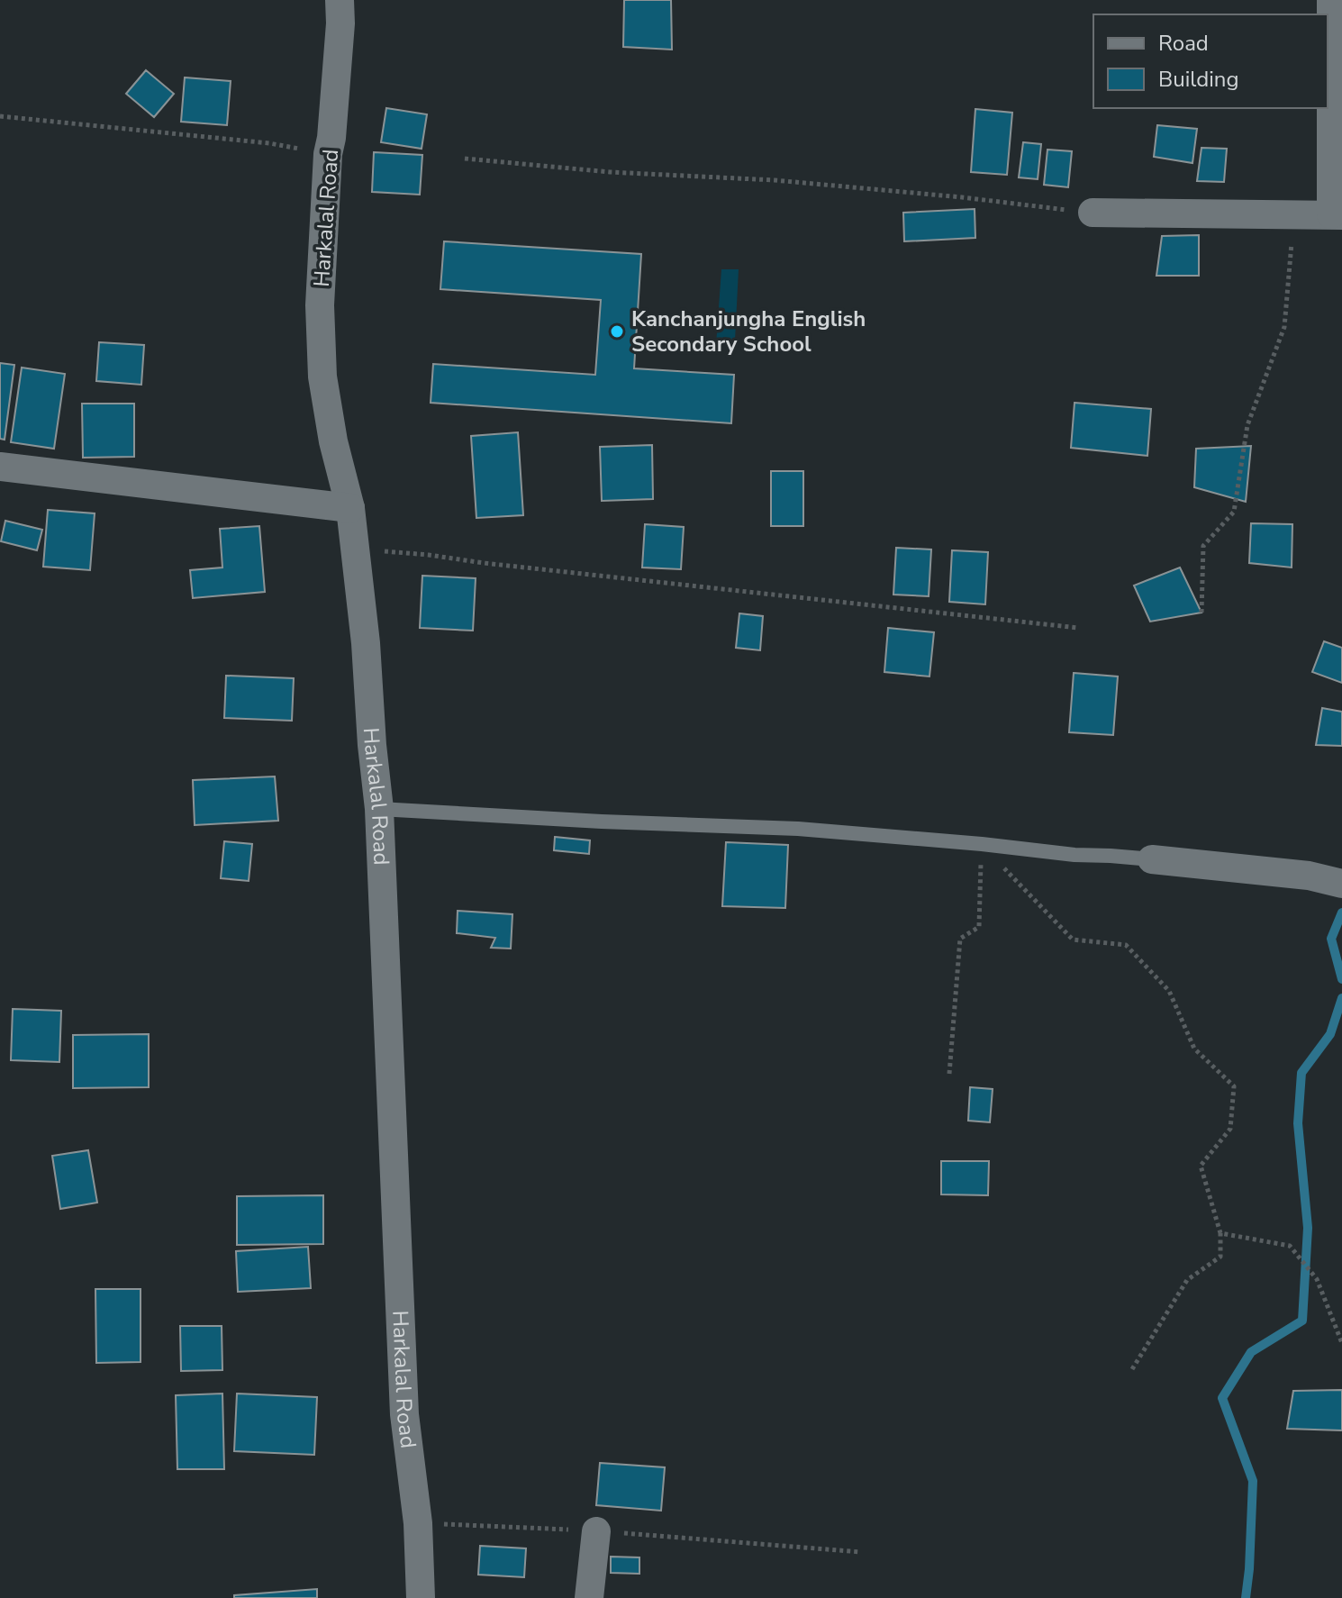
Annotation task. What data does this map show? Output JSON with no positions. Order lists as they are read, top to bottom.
{
  "streets": {
    "street": ["Harkalal Road"]
  },
  "places": ["Kanchanjungha English Secondary School"],
  "legend": ["Road", "Building"]
}
